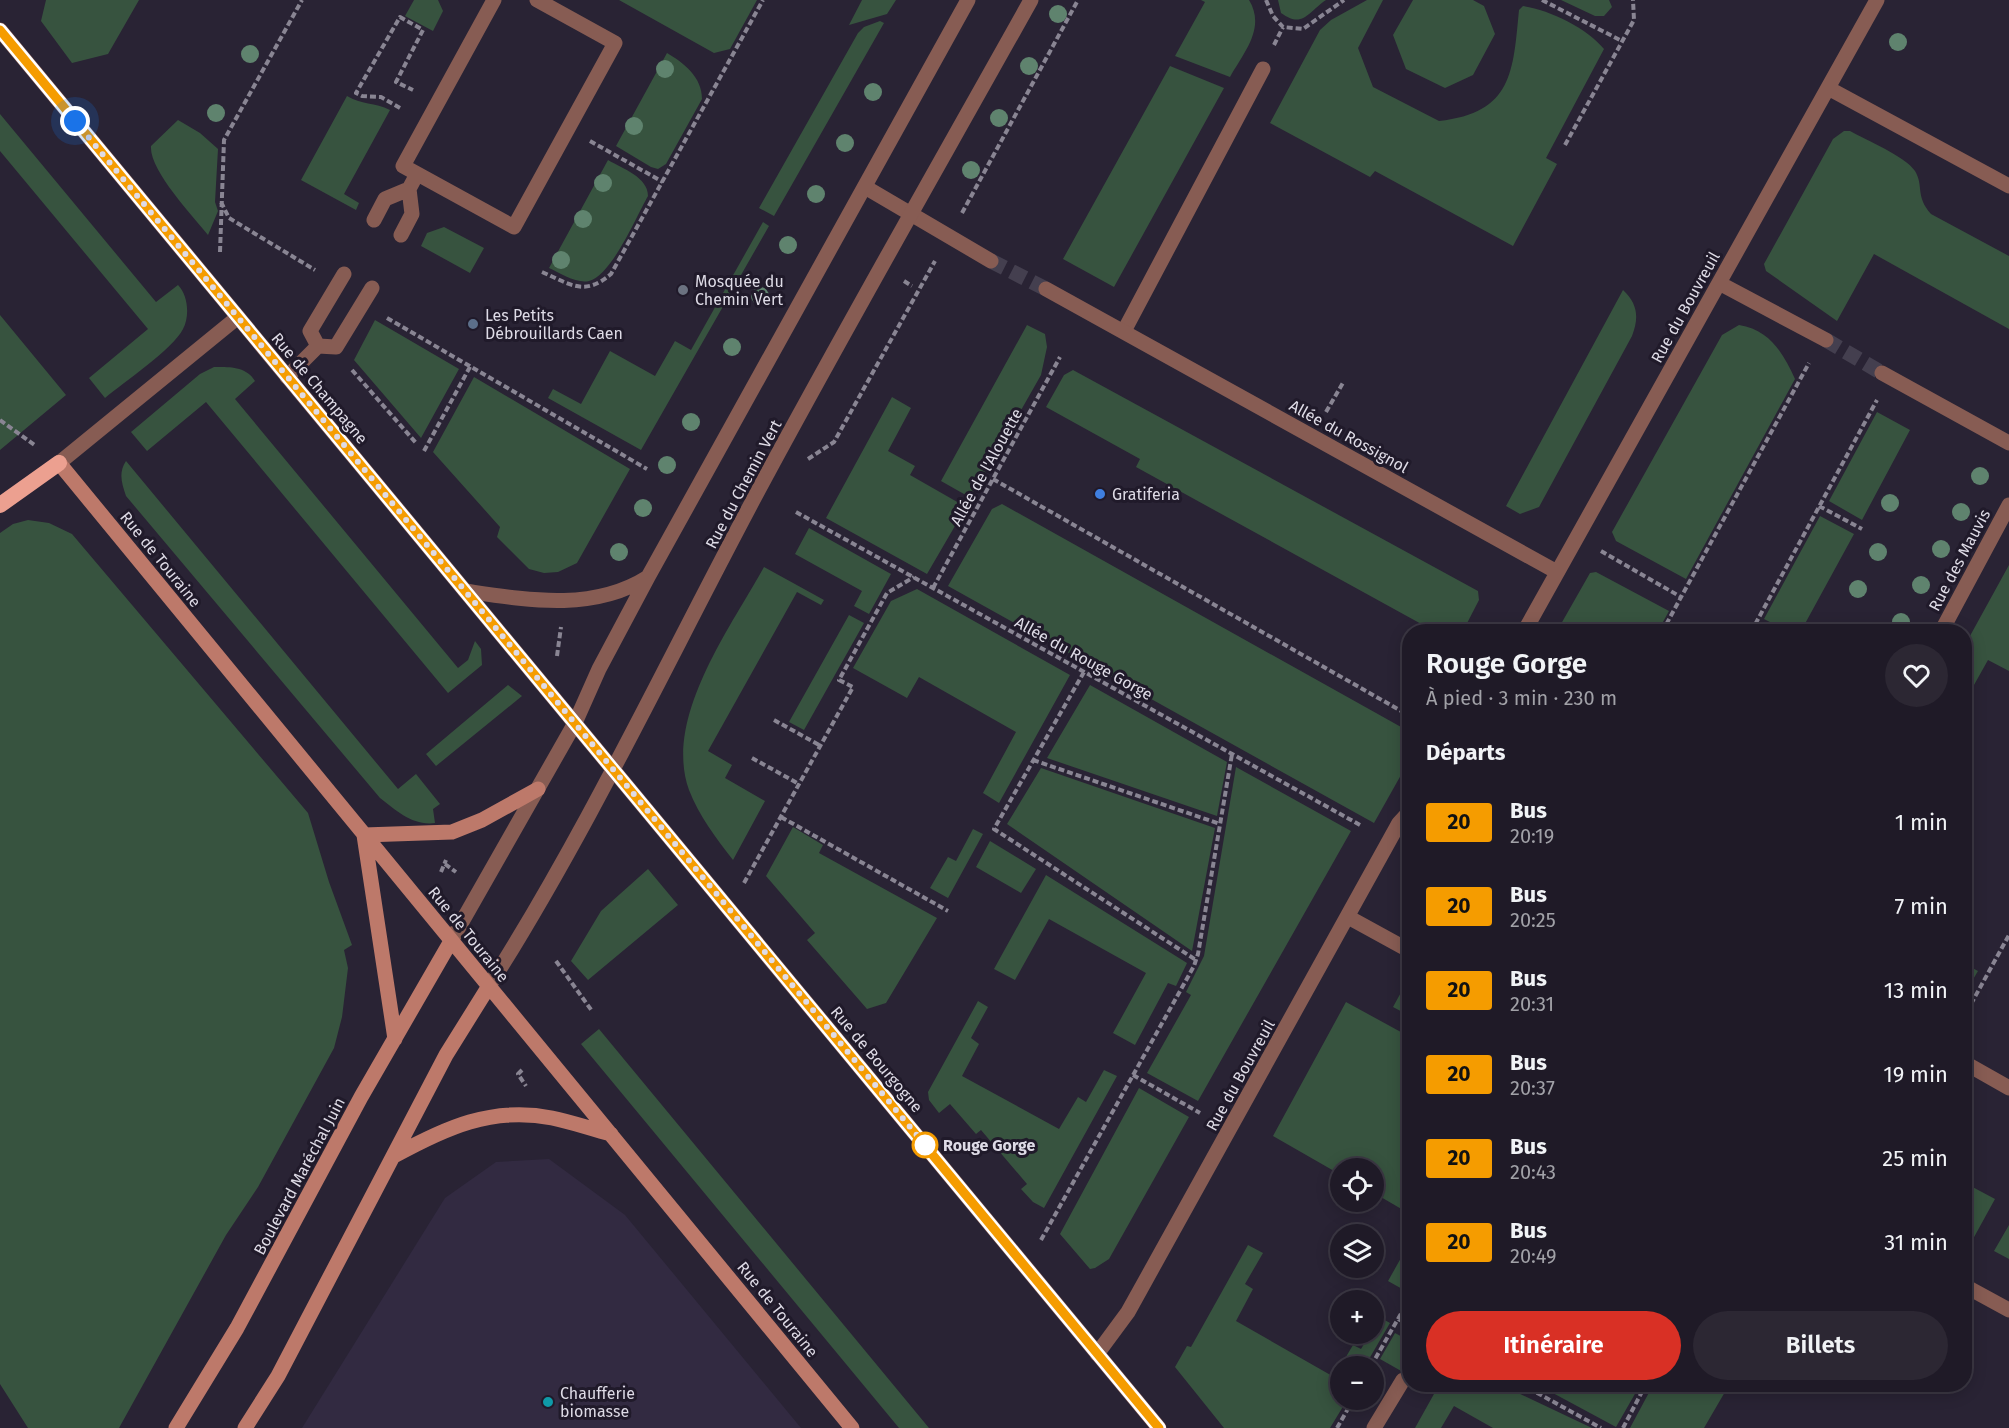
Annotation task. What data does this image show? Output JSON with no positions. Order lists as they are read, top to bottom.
{
  "streets": {
    "main road": ["Rue de Touraine", "Boulevard Maréchal Juin"],
    "street": [
      "Rue du Bouvreuil",
      "Rue de Champagne",
      "Allée du Rossignol",
      "Rue du Chemin Vert",
      "Rue des Mauvis",
      "Rue de Bourgogne"
    ],
    "path": ["Allée de l'Alouette", "Allée du Rouge Gorge"]
  },
  "crossings": [
    ["Rue du Bouvreuil", "Allée du Rossignol"],
    ["Rue du Bouvreuil", "Rue de Bourgogne"],
    ["Rue de Champagne", "Rue du Chemin Vert"],
    ["Rue de Champagne", "Rue de Bourgogne"],
    ["Allée de l'Alouette", "Allée du Rouge Gorge"],
    ["Rue du Chemin Vert", "Rue de Touraine"],
    ["Rue du Chemin Vert", "Rue de Bourgogne"],
    ["Rue de Touraine", "Boulevard Maréchal Juin"]
  ],
  "places": [
    "Mosquée du Chemin Vert",
    "Les Petits Débrouillards Caen",
    "Gratiferia",
    "Rouge Gorge",
    "Chaufferie biomasse"
  ],
  "lines": ["bus line 20"],
  "page": {
    "heading": [
      ["Rouge Gorge", "À pied · 3 min · 230 m"],
      "Départs"
    ],
    "list": [
      {
        "mark": "20",
        "name": "Bus",
        "note": "20:19",
        "value": "1 min"
      },
      {
        "mark": "20",
        "name": "Bus",
        "note": "20:25",
        "value": "7 min"
      },
      {
        "mark": "20",
        "name": "Bus",
        "note": "20:31",
        "value": "13 min"
      },
      {
        "mark": "20",
        "name": "Bus",
        "note": "20:37",
        "value": "19 min"
      },
      {
        "mark": "20",
        "name": "Bus",
        "note": "20:43",
        "value": "25 min"
      },
      {
        "mark": "20",
        "name": "Bus",
        "note": "20:49",
        "value": "31 min"
      }
    ],
    "map_buttons": ["+", "−"],
    "buttons": ["Itinéraire", "Billets"]
  }
}
